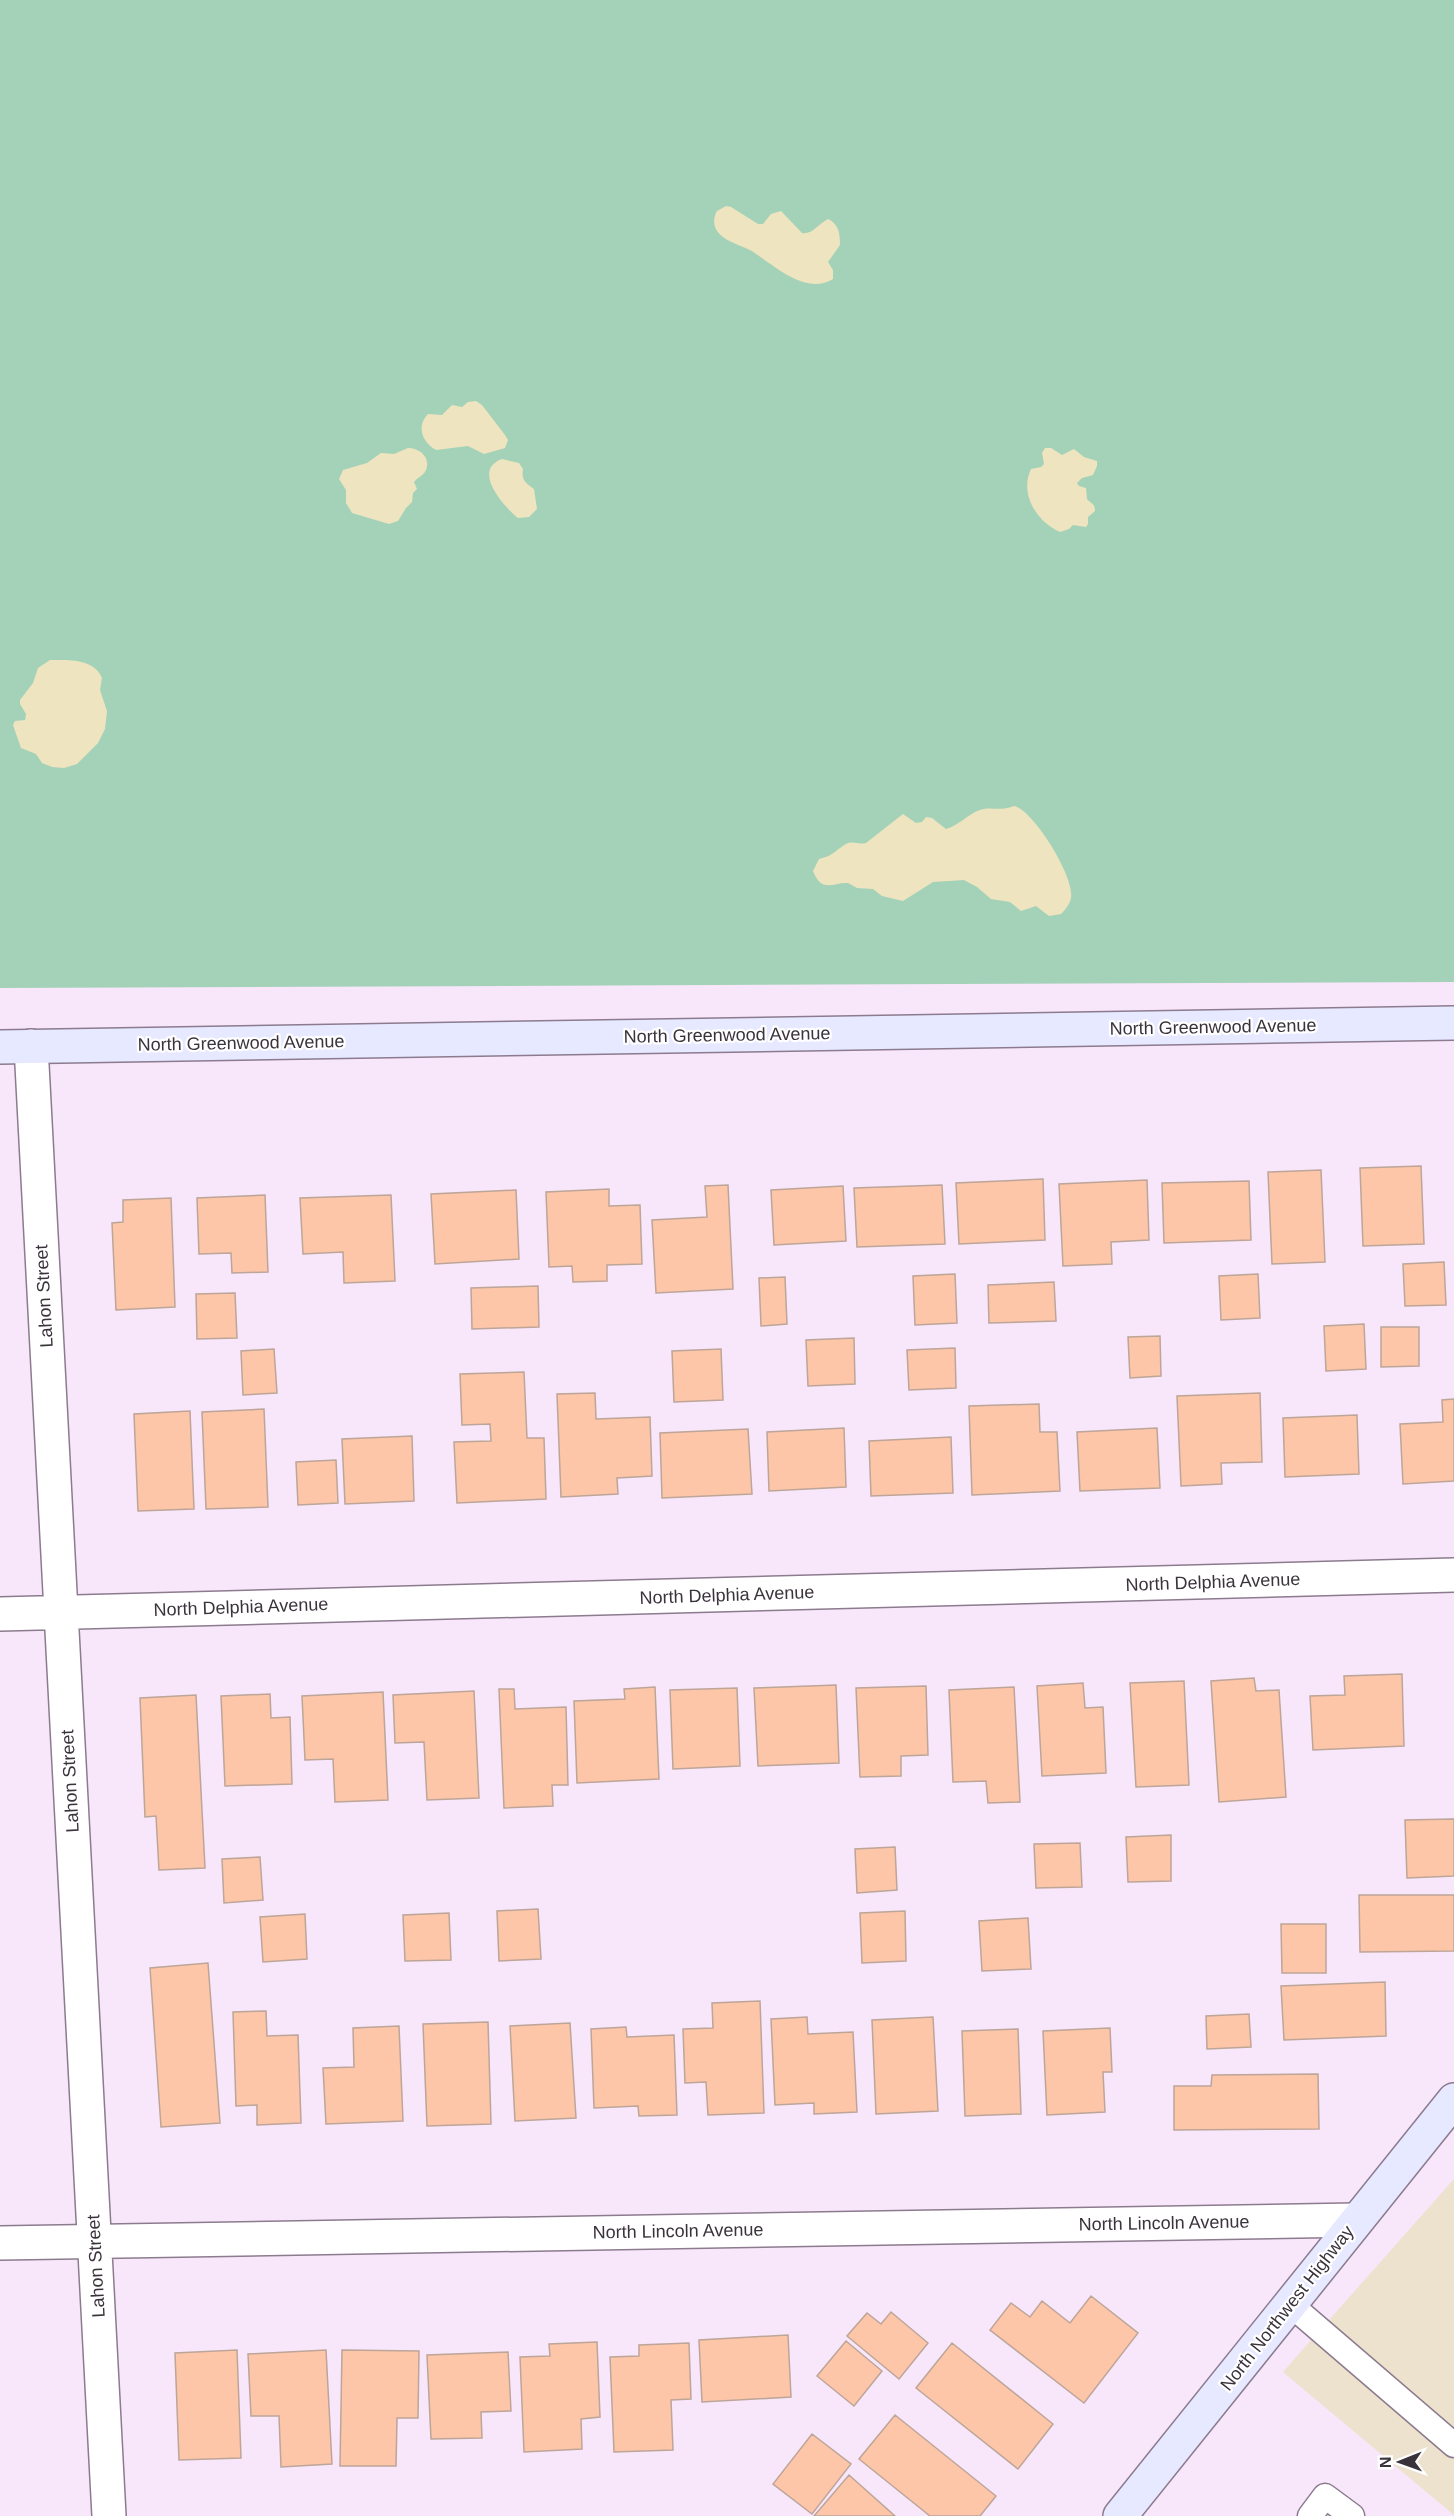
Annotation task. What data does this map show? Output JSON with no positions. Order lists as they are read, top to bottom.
{
  "streets": {
    "street": [
      "North Greenwood Avenue",
      "Lahon Street",
      "North Delphia Avenue",
      "North Lincoln Avenue",
      "North Northwest Highway"
    ]
  },
  "crossings": [
    ["North Greenwood Avenue", "Lahon Street"],
    ["Lahon Street", "North Delphia Avenue"],
    ["Lahon Street", "North Lincoln Avenue"],
    ["North Lincoln Avenue", "North Northwest Highway"]
  ],
  "north": "left"
}
